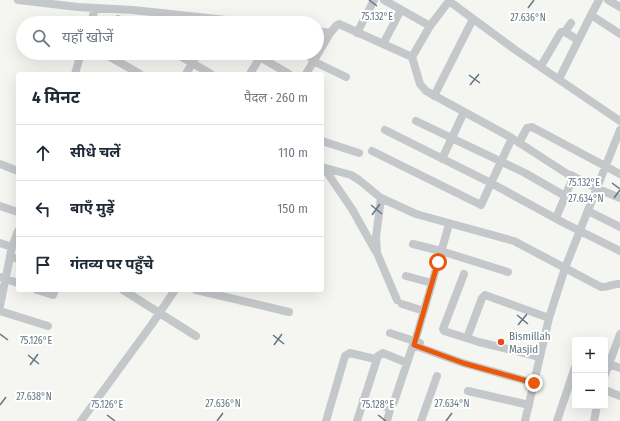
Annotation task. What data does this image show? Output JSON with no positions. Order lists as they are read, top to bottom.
{
  "places": ["Bismillah Masjid"],
  "page": {
    "search": "यहाँ खोजें",
    "heading": ["4 मिनट", "पैदल · 260 m"],
    "list": [
      ["सीधे चलें", "110 m"],
      ["बाएँ मुड़ें", "150 m"],
      "गंतव्य पर पहुँचे"
    ],
    "map_buttons": ["+", "−"]
  },
  "coordinates": [
    "75.132°E",
    "27.636°N",
    "27.634°N",
    "75.126°E",
    "27.638°N",
    "75.128°E"
  ]
}
